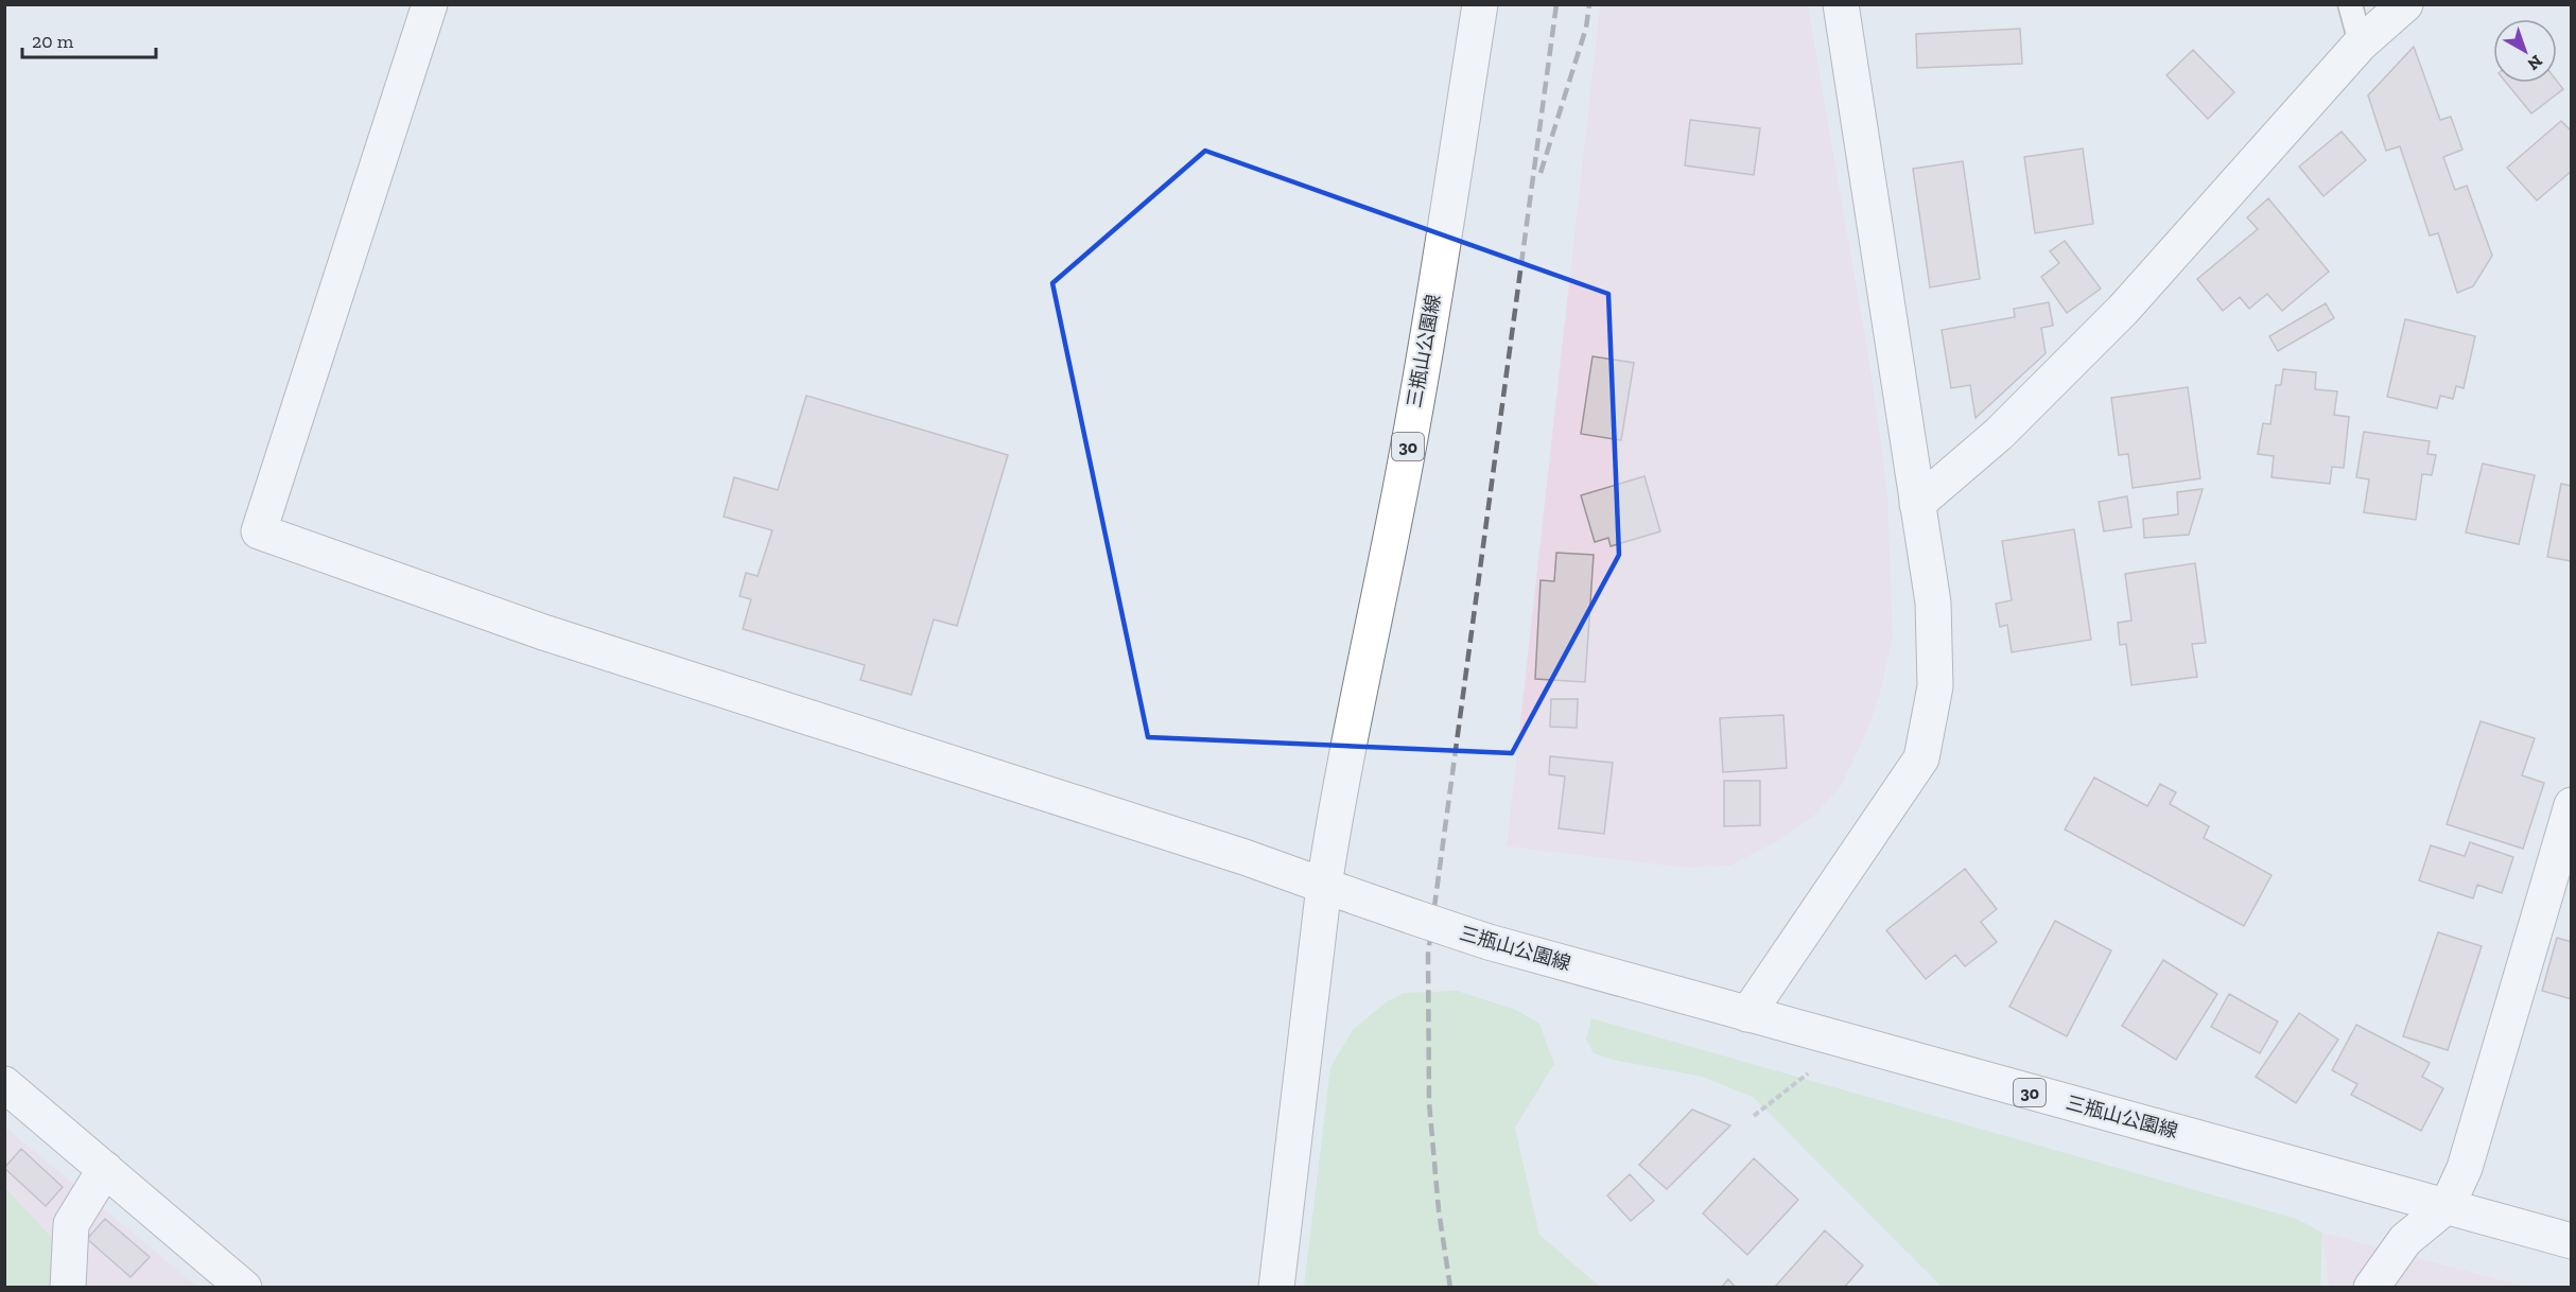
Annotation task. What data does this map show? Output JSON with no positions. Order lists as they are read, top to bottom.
{
  "streets": {
    "street": ["三瓶山公園線", "30"]
  },
  "scale_bar": "20 m",
  "north": "bottom right"
}
